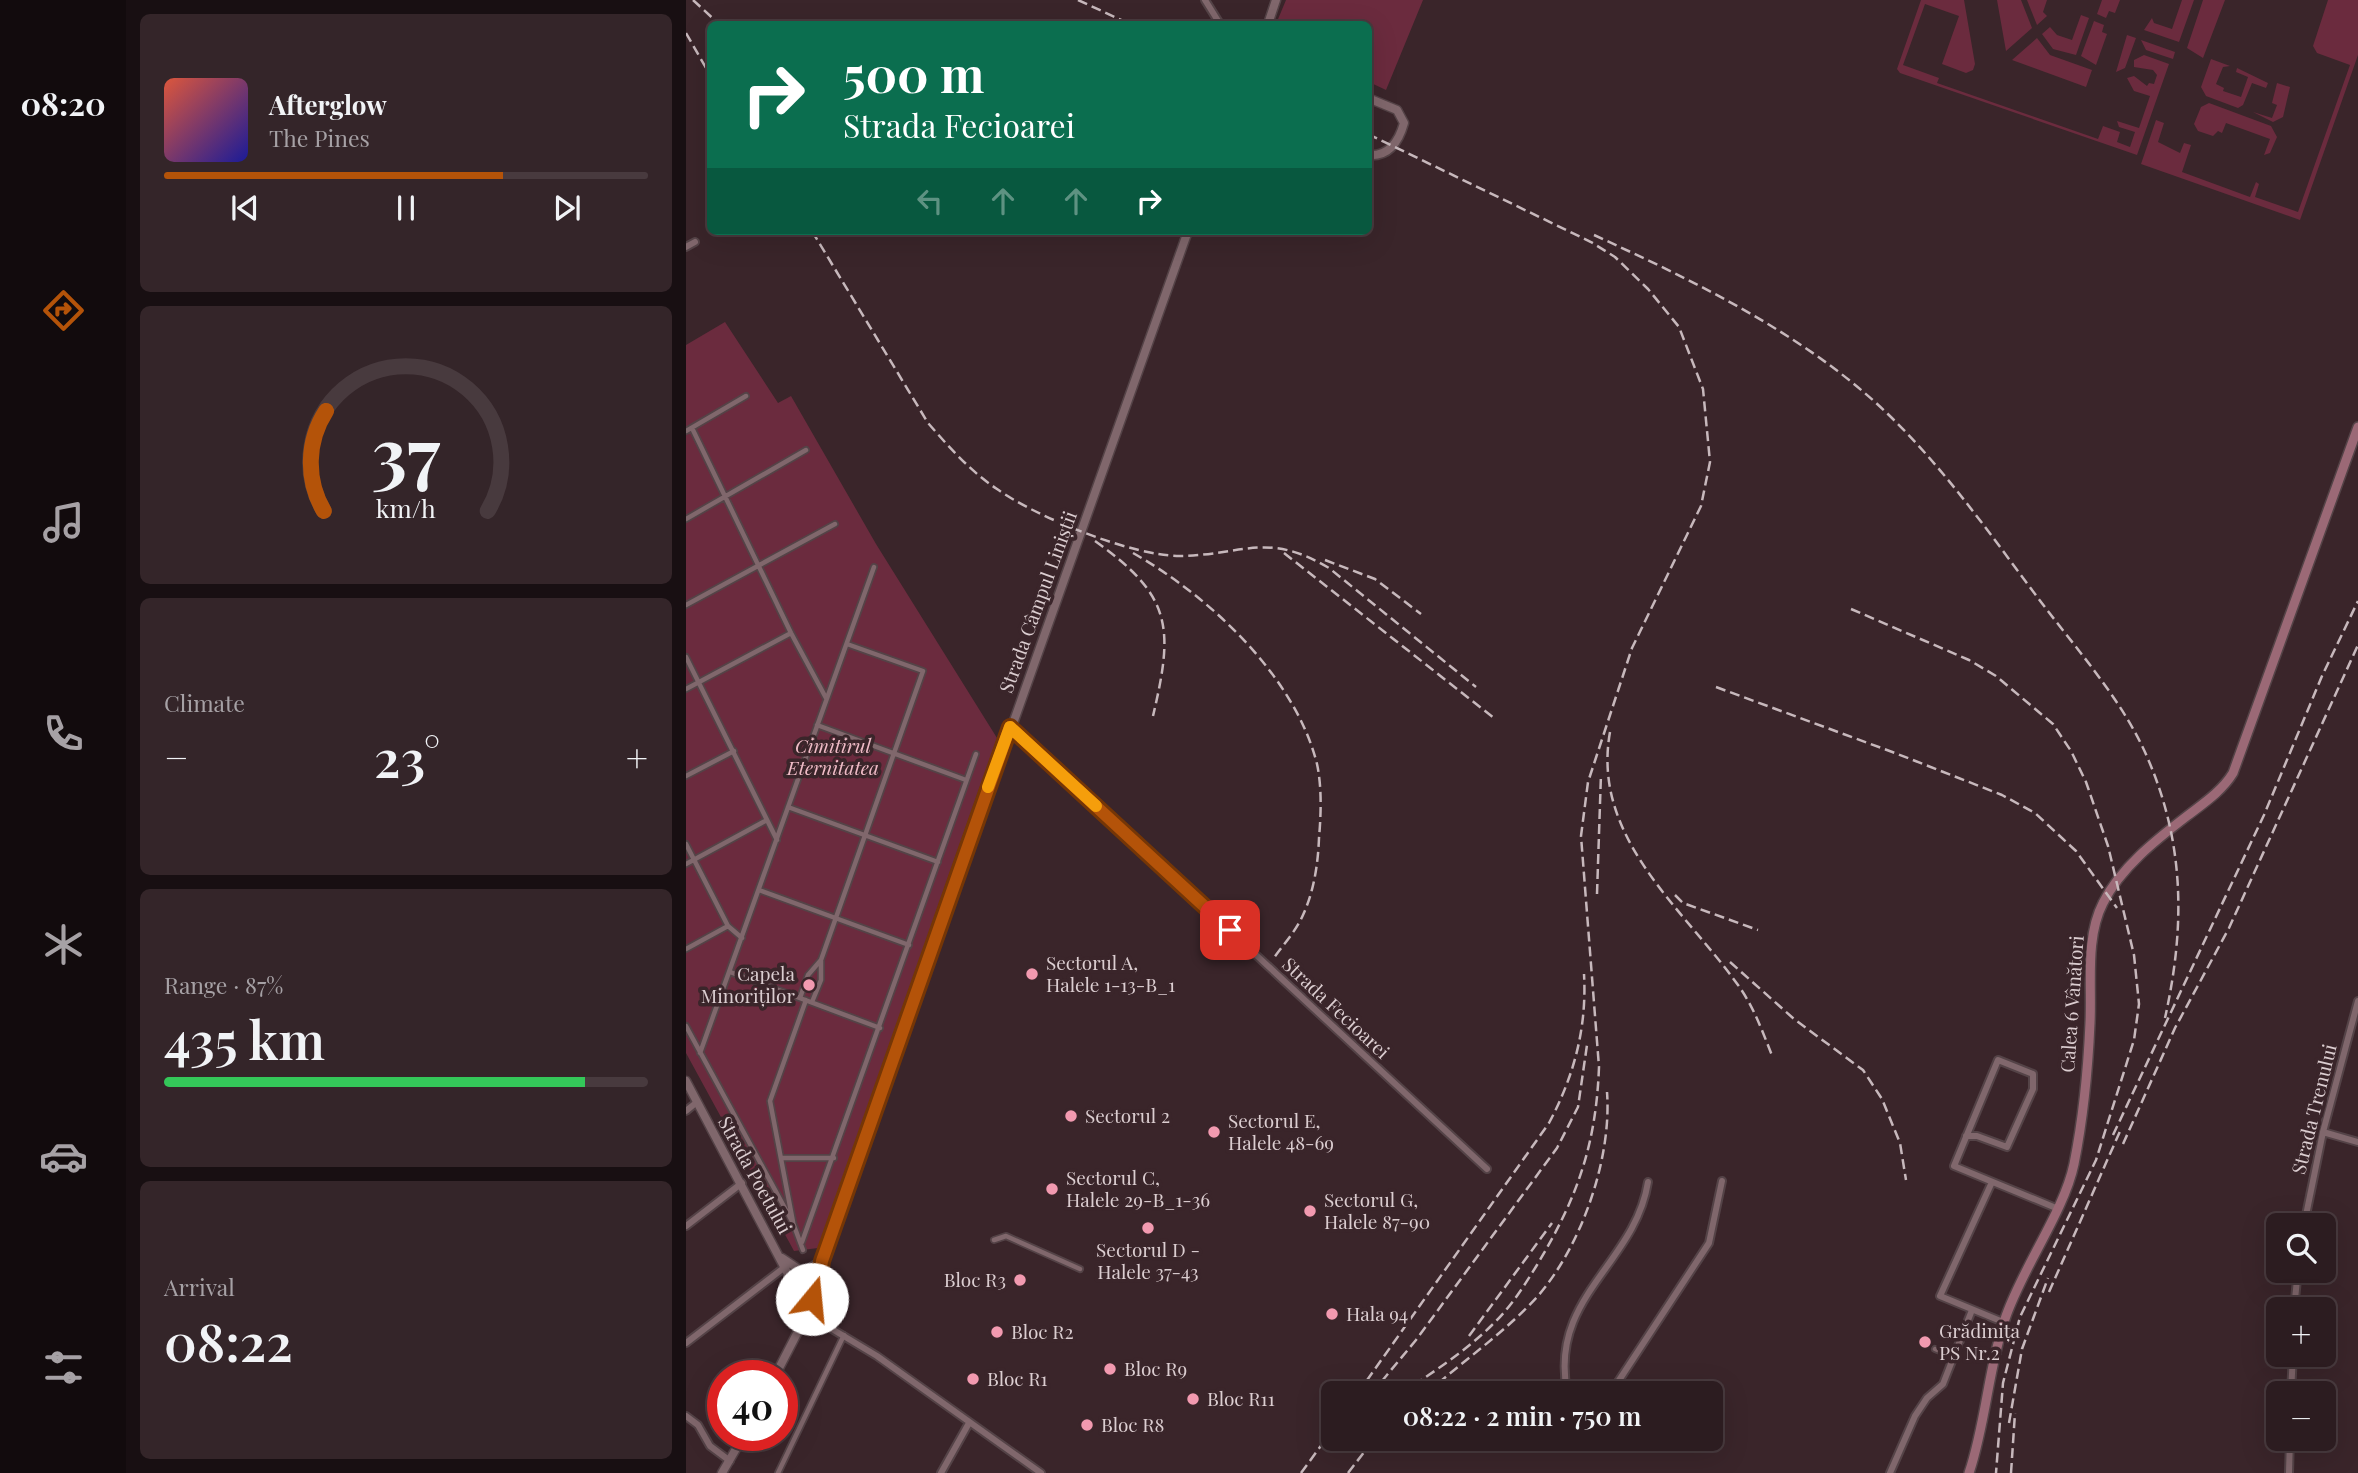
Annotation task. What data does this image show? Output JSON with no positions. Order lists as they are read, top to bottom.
{
  "streets": {
    "main road": ["Calea 6 Vânători"],
    "street": [
      "Strada Câmpul Liniștii",
      "Strada Fecioarei",
      "Strada Trenului",
      "Strada Poetului"
    ]
  },
  "crossings": [
    ["Strada Câmpul Liniștii", "Strada Fecioarei"],
    ["Strada Câmpul Liniștii", "Strada Poetului"]
  ],
  "parks": ["Cimitirul Eternitatea"],
  "places": [
    "Sectorul A, Halele 1-13-B_1",
    "Capela Minoriților",
    "Sectorul 2",
    "Sectorul E, Halele 48-69",
    "Sectorul C, Halele 29-B_1-36",
    "Sectorul G, Halele 87-90",
    "Sectorul D - Halele 37-43",
    "Bloc R3",
    "Hala 94",
    "Bloc R2",
    "Grădinița PS Nr.2",
    "Bloc R9",
    "Bloc R1",
    "Bloc R11",
    "Bloc R8"
  ],
  "page": {
    "tabs": "08:20",
    "turn": ["500 m", "Strada Fecioarei"],
    "song": ["Afterglow", "The Pines"],
    "tile": [
      "Climate",
      ["Range · 87%", "435 km"],
      ["Arrival", "08:22"]
    ],
    "heat": ["−", "23°", "+"],
    "map_buttons": ["+", "−"],
    "limit": "40",
    "trip": "08:22 · 2 min · 750 m",
    "gauge": ["37", "km/h"]
  }
}
